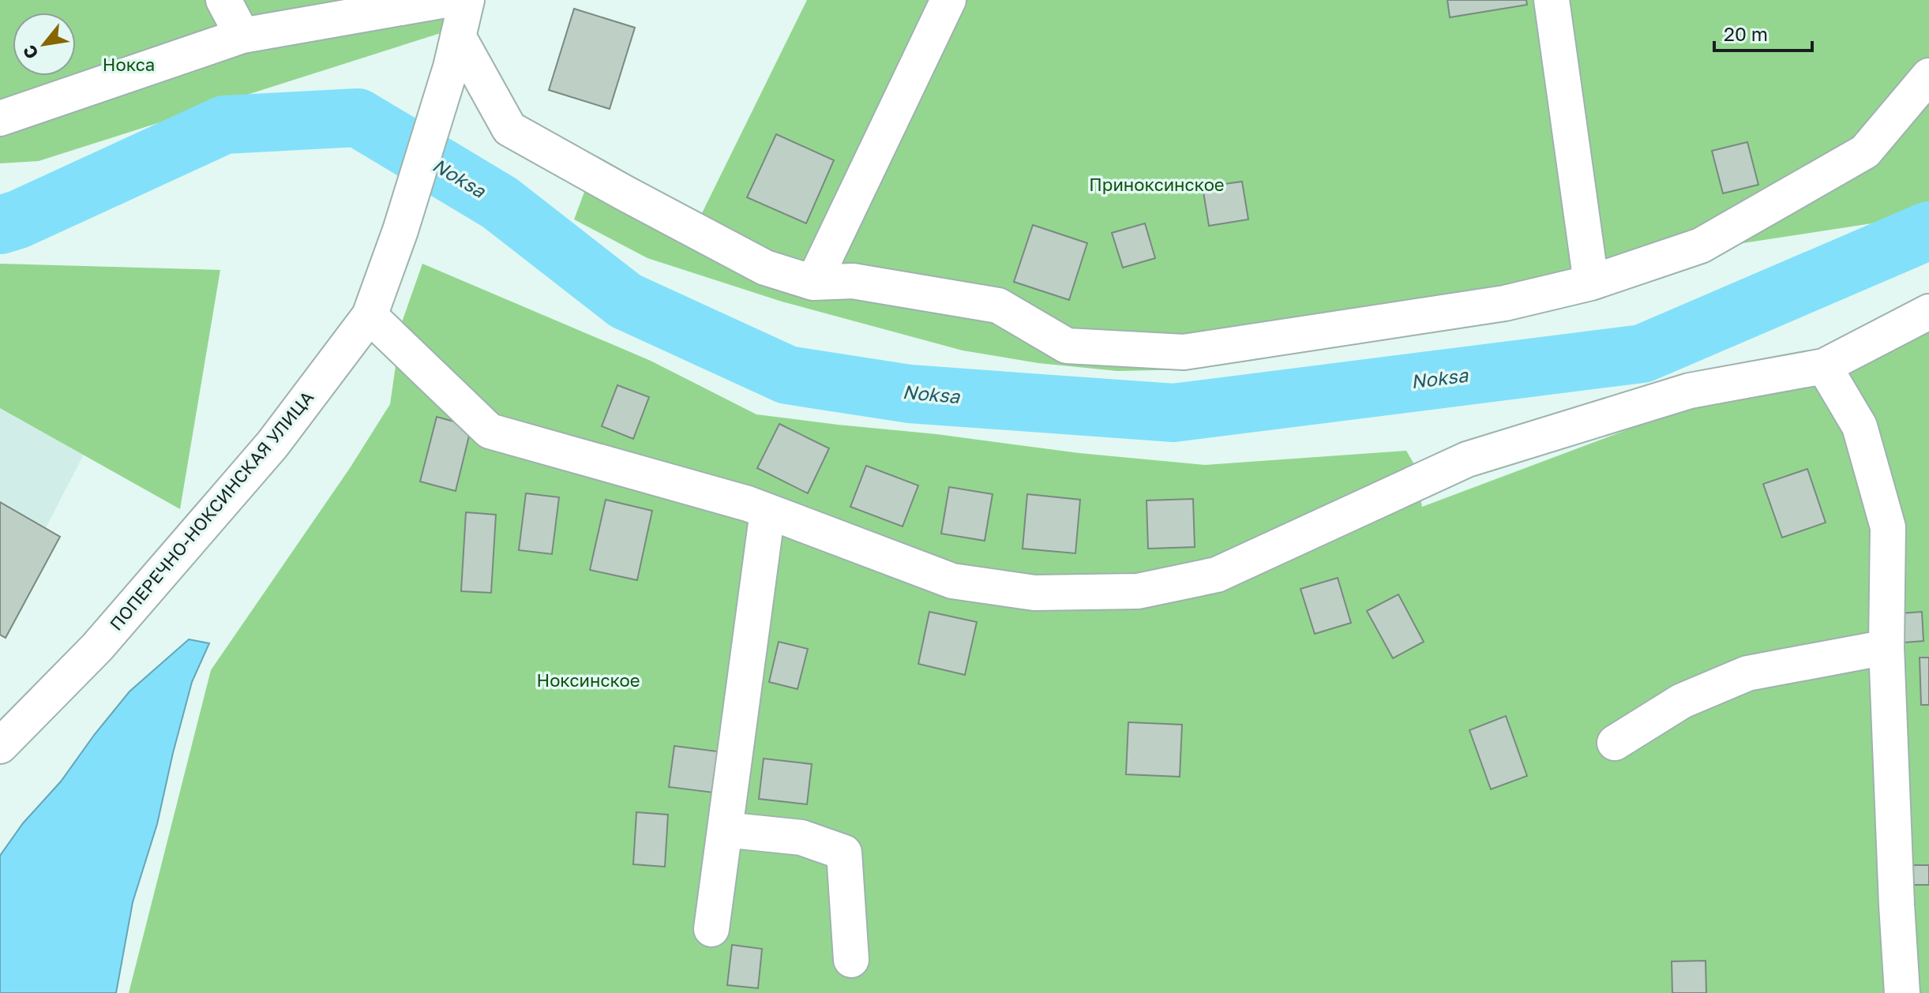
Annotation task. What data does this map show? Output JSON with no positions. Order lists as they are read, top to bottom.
{
  "streets": {
    "street": ["ПОПЕРЕЧНО-НОКСИНСКАЯ УЛИЦА"]
  },
  "water": ["Noksa"],
  "parks": ["Нокса", "Приноксинское", "Ноксинское"],
  "scale_bar": "20 m",
  "north": "bottom left"
}
